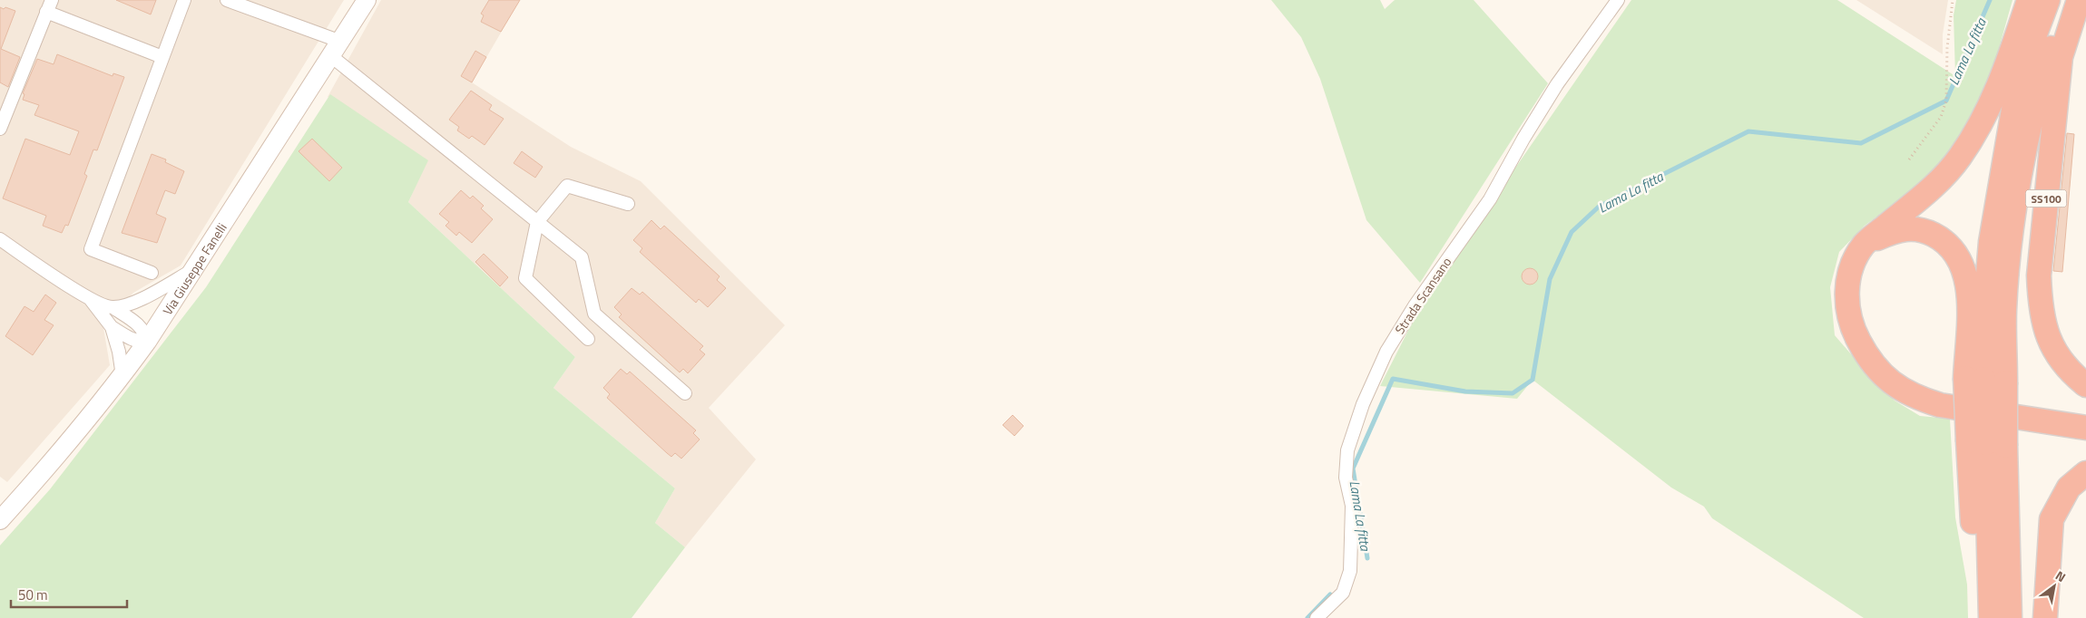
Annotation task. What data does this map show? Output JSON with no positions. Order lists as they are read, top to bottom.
{
  "streets": {
    "highway": ["SS100"],
    "main road": ["Via Giuseppe Fanelli"],
    "street": ["Strada Scansano"]
  },
  "water": ["Lama La fitta"],
  "scale_bar": "50 m",
  "north": "top right"
}
